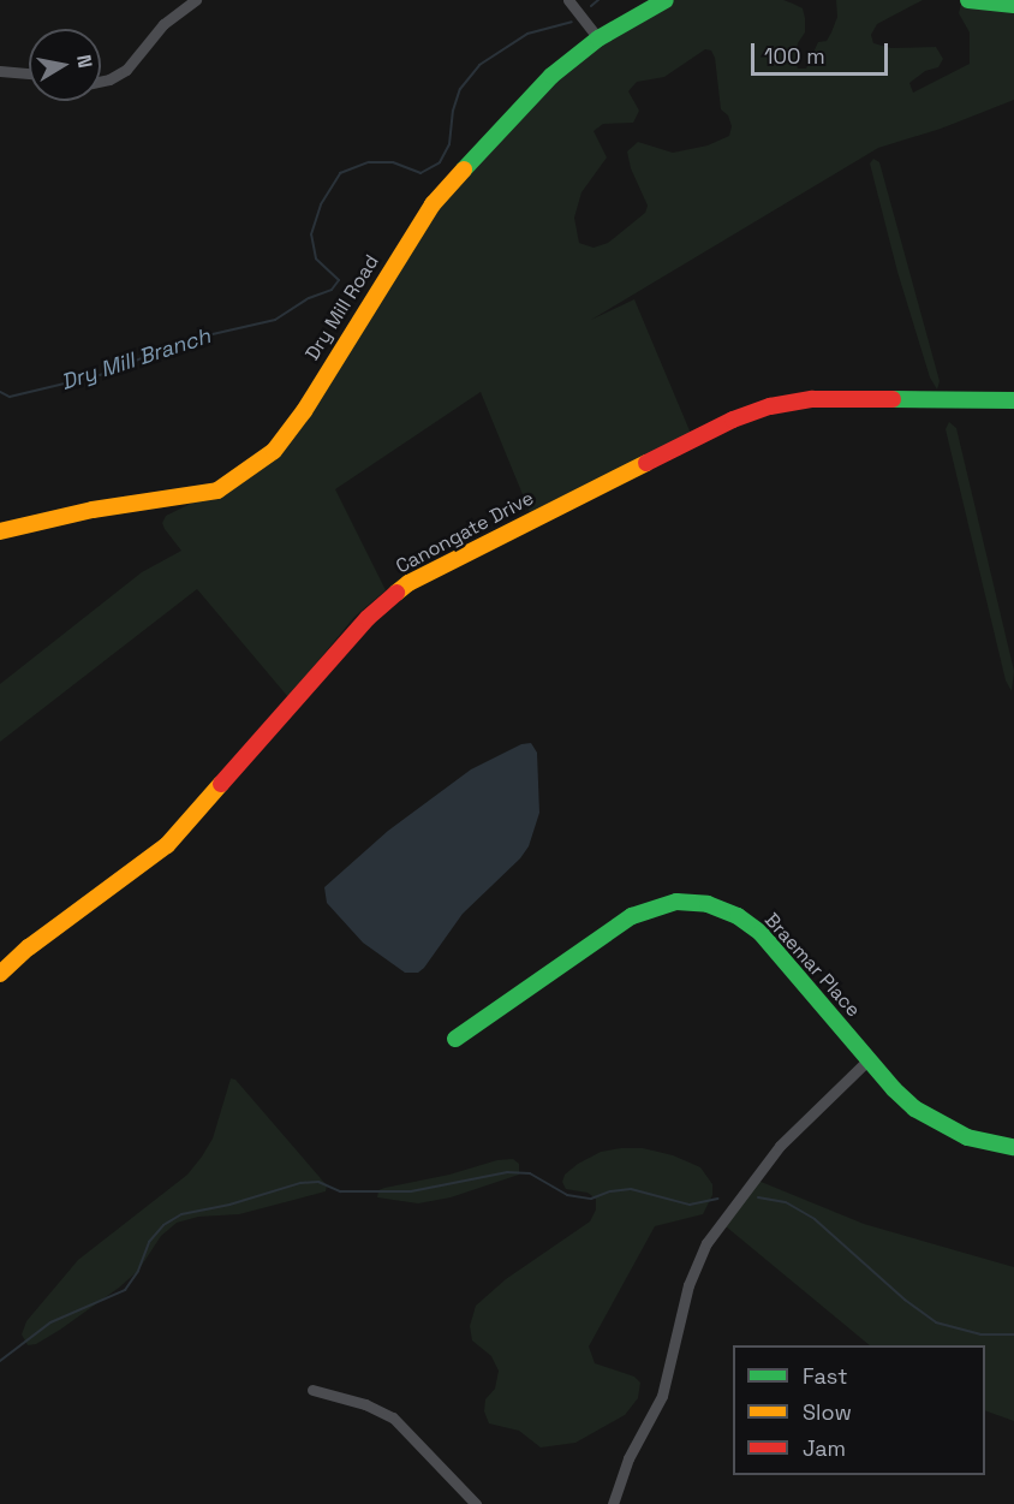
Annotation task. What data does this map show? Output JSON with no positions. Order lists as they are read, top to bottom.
{
  "streets": {
    "street": ["Dry Mill Road", "Canongate Drive", "Braemar Place"]
  },
  "water": ["Dry Mill Branch"],
  "legend": ["Fast", "Slow", "Jam"],
  "scale_bar": "100 m",
  "north": "right"
}
